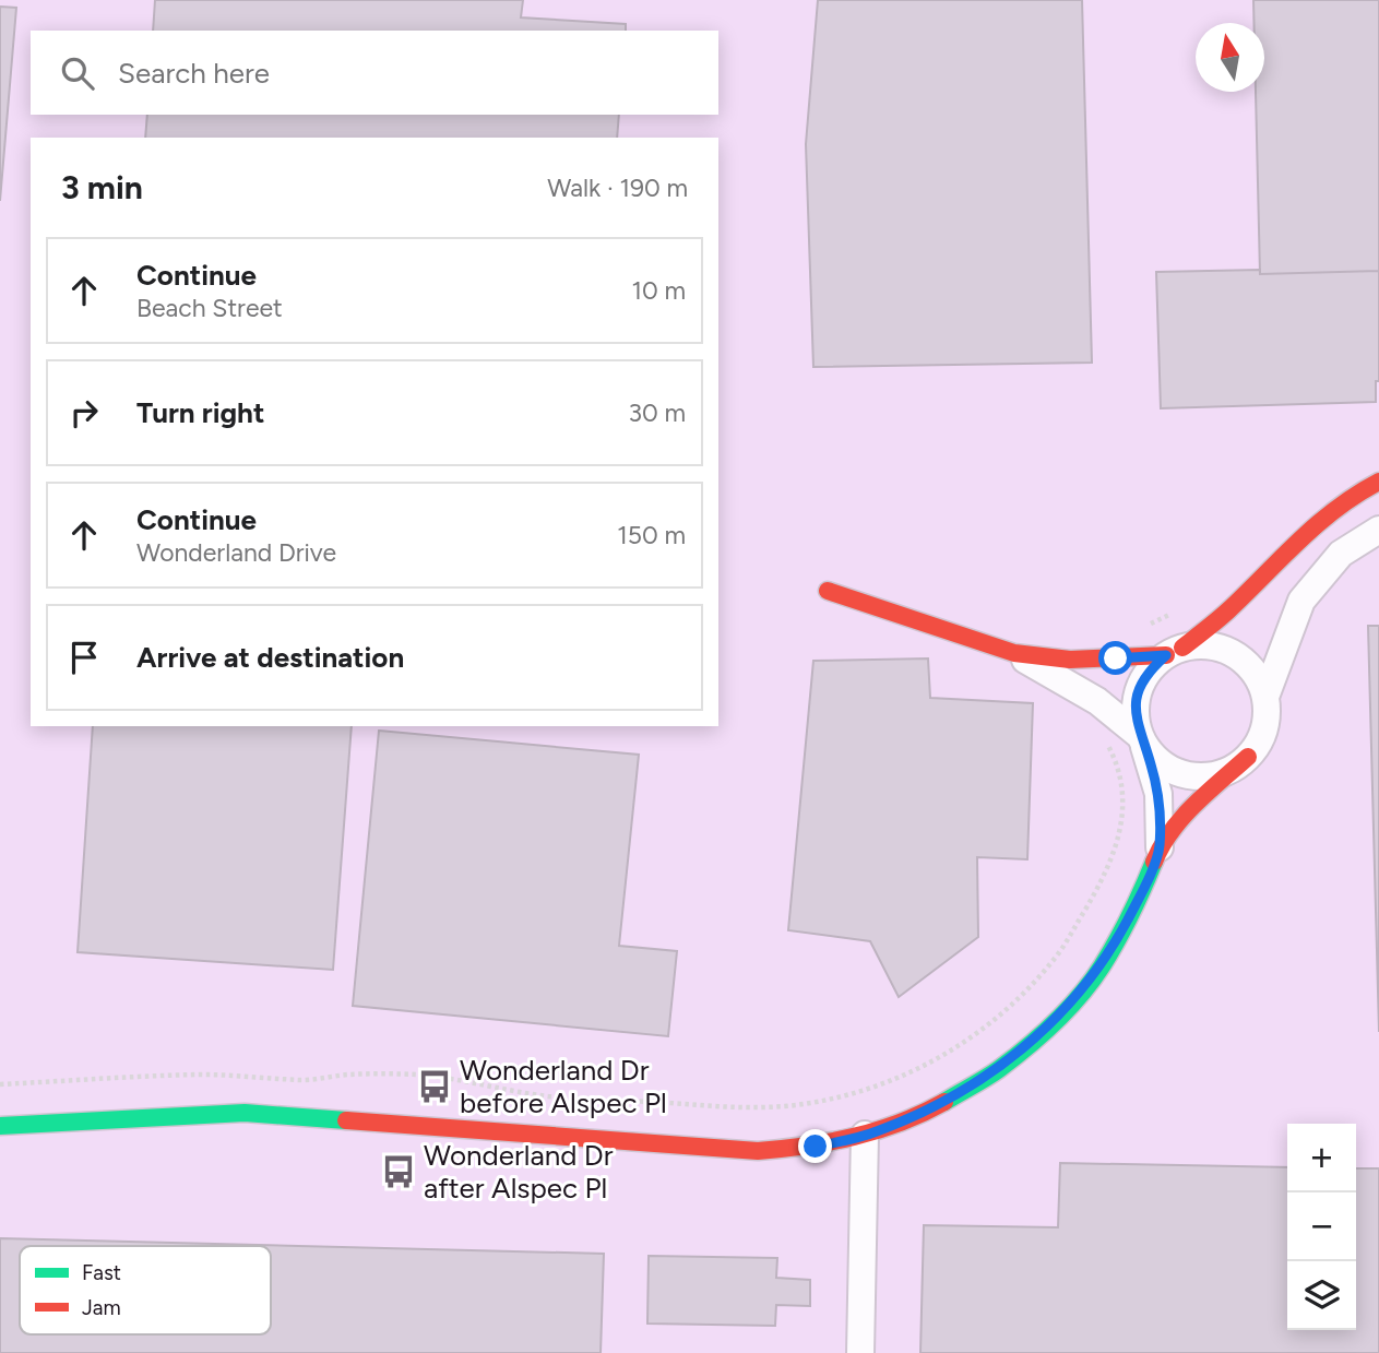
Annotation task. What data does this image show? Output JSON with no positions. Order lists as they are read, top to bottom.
{
  "places": {
    "bus stop": ["Wonderland Dr before Alspec Pl", "Wonderland Dr after Alspec Pl"]
  },
  "legend": ["Fast", "Jam"],
  "north": "top",
  "page": {
    "search": "Search here",
    "heading": ["3 min", "Walk · 190 m"],
    "list": [
      ["Continue", "Beach Street", "10 m"],
      ["Turn right", "30 m"],
      ["Continue", "Wonderland Drive", "150 m"],
      "Arrive at destination"
    ],
    "map_buttons": ["+", "−"]
  }
}
